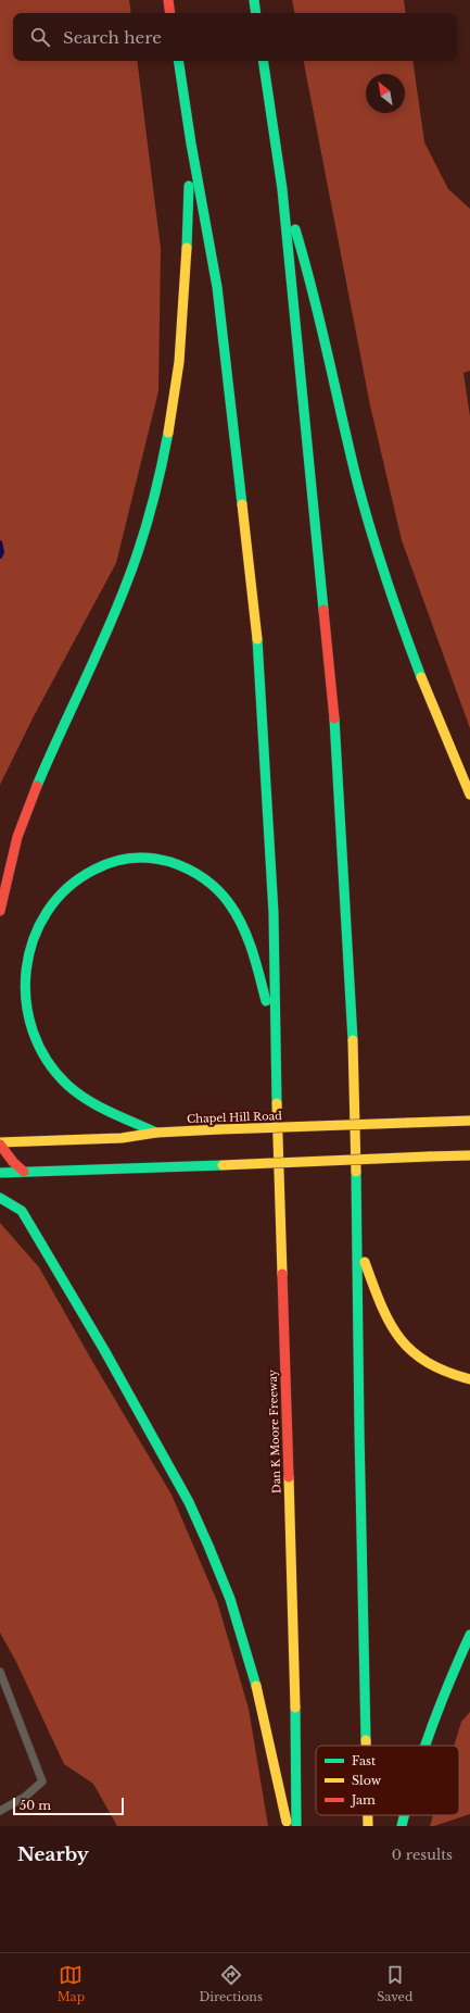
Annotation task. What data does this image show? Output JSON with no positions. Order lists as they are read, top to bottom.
{
  "streets": {
    "main road": ["Chapel Hill Road", "Dan K Moore Freeway"]
  },
  "legend": ["Fast", "Slow", "Jam"],
  "scale_bar": "50 m",
  "north": "top left",
  "page": {
    "search": "Search here",
    "scale": "50 m",
    "heading": ["Nearby", "0 results"],
    "nav": ["Map", "Directions", "Saved"]
  }
}
